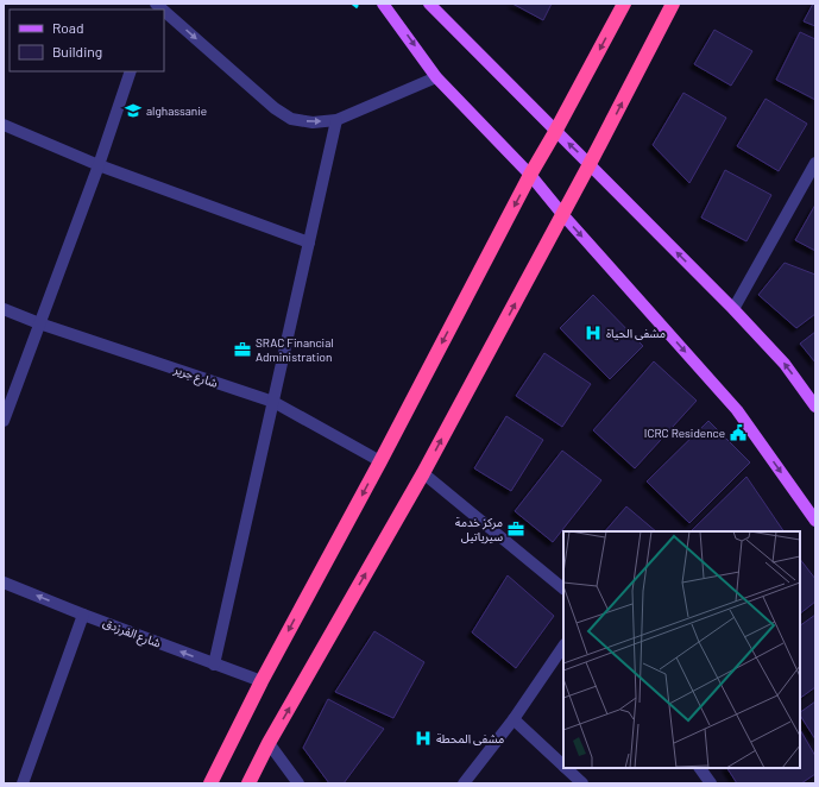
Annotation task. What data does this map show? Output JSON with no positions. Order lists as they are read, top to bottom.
{
  "streets": {
    "street": ["شارع جرير", "شارع الفرزدق"]
  },
  "one_way": ["شارع الفرزدق"],
  "places": {
    "school or university": ["alghassanie"],
    "hospital": ["مشفى الحياة", "مشفى المحطة"],
    "office": ["SRAC Financial Administration", "مركز خدمة سيرياتيل"],
    "public building": ["ICRC Residence"]
  },
  "legend": ["Road", "Building"]
}
